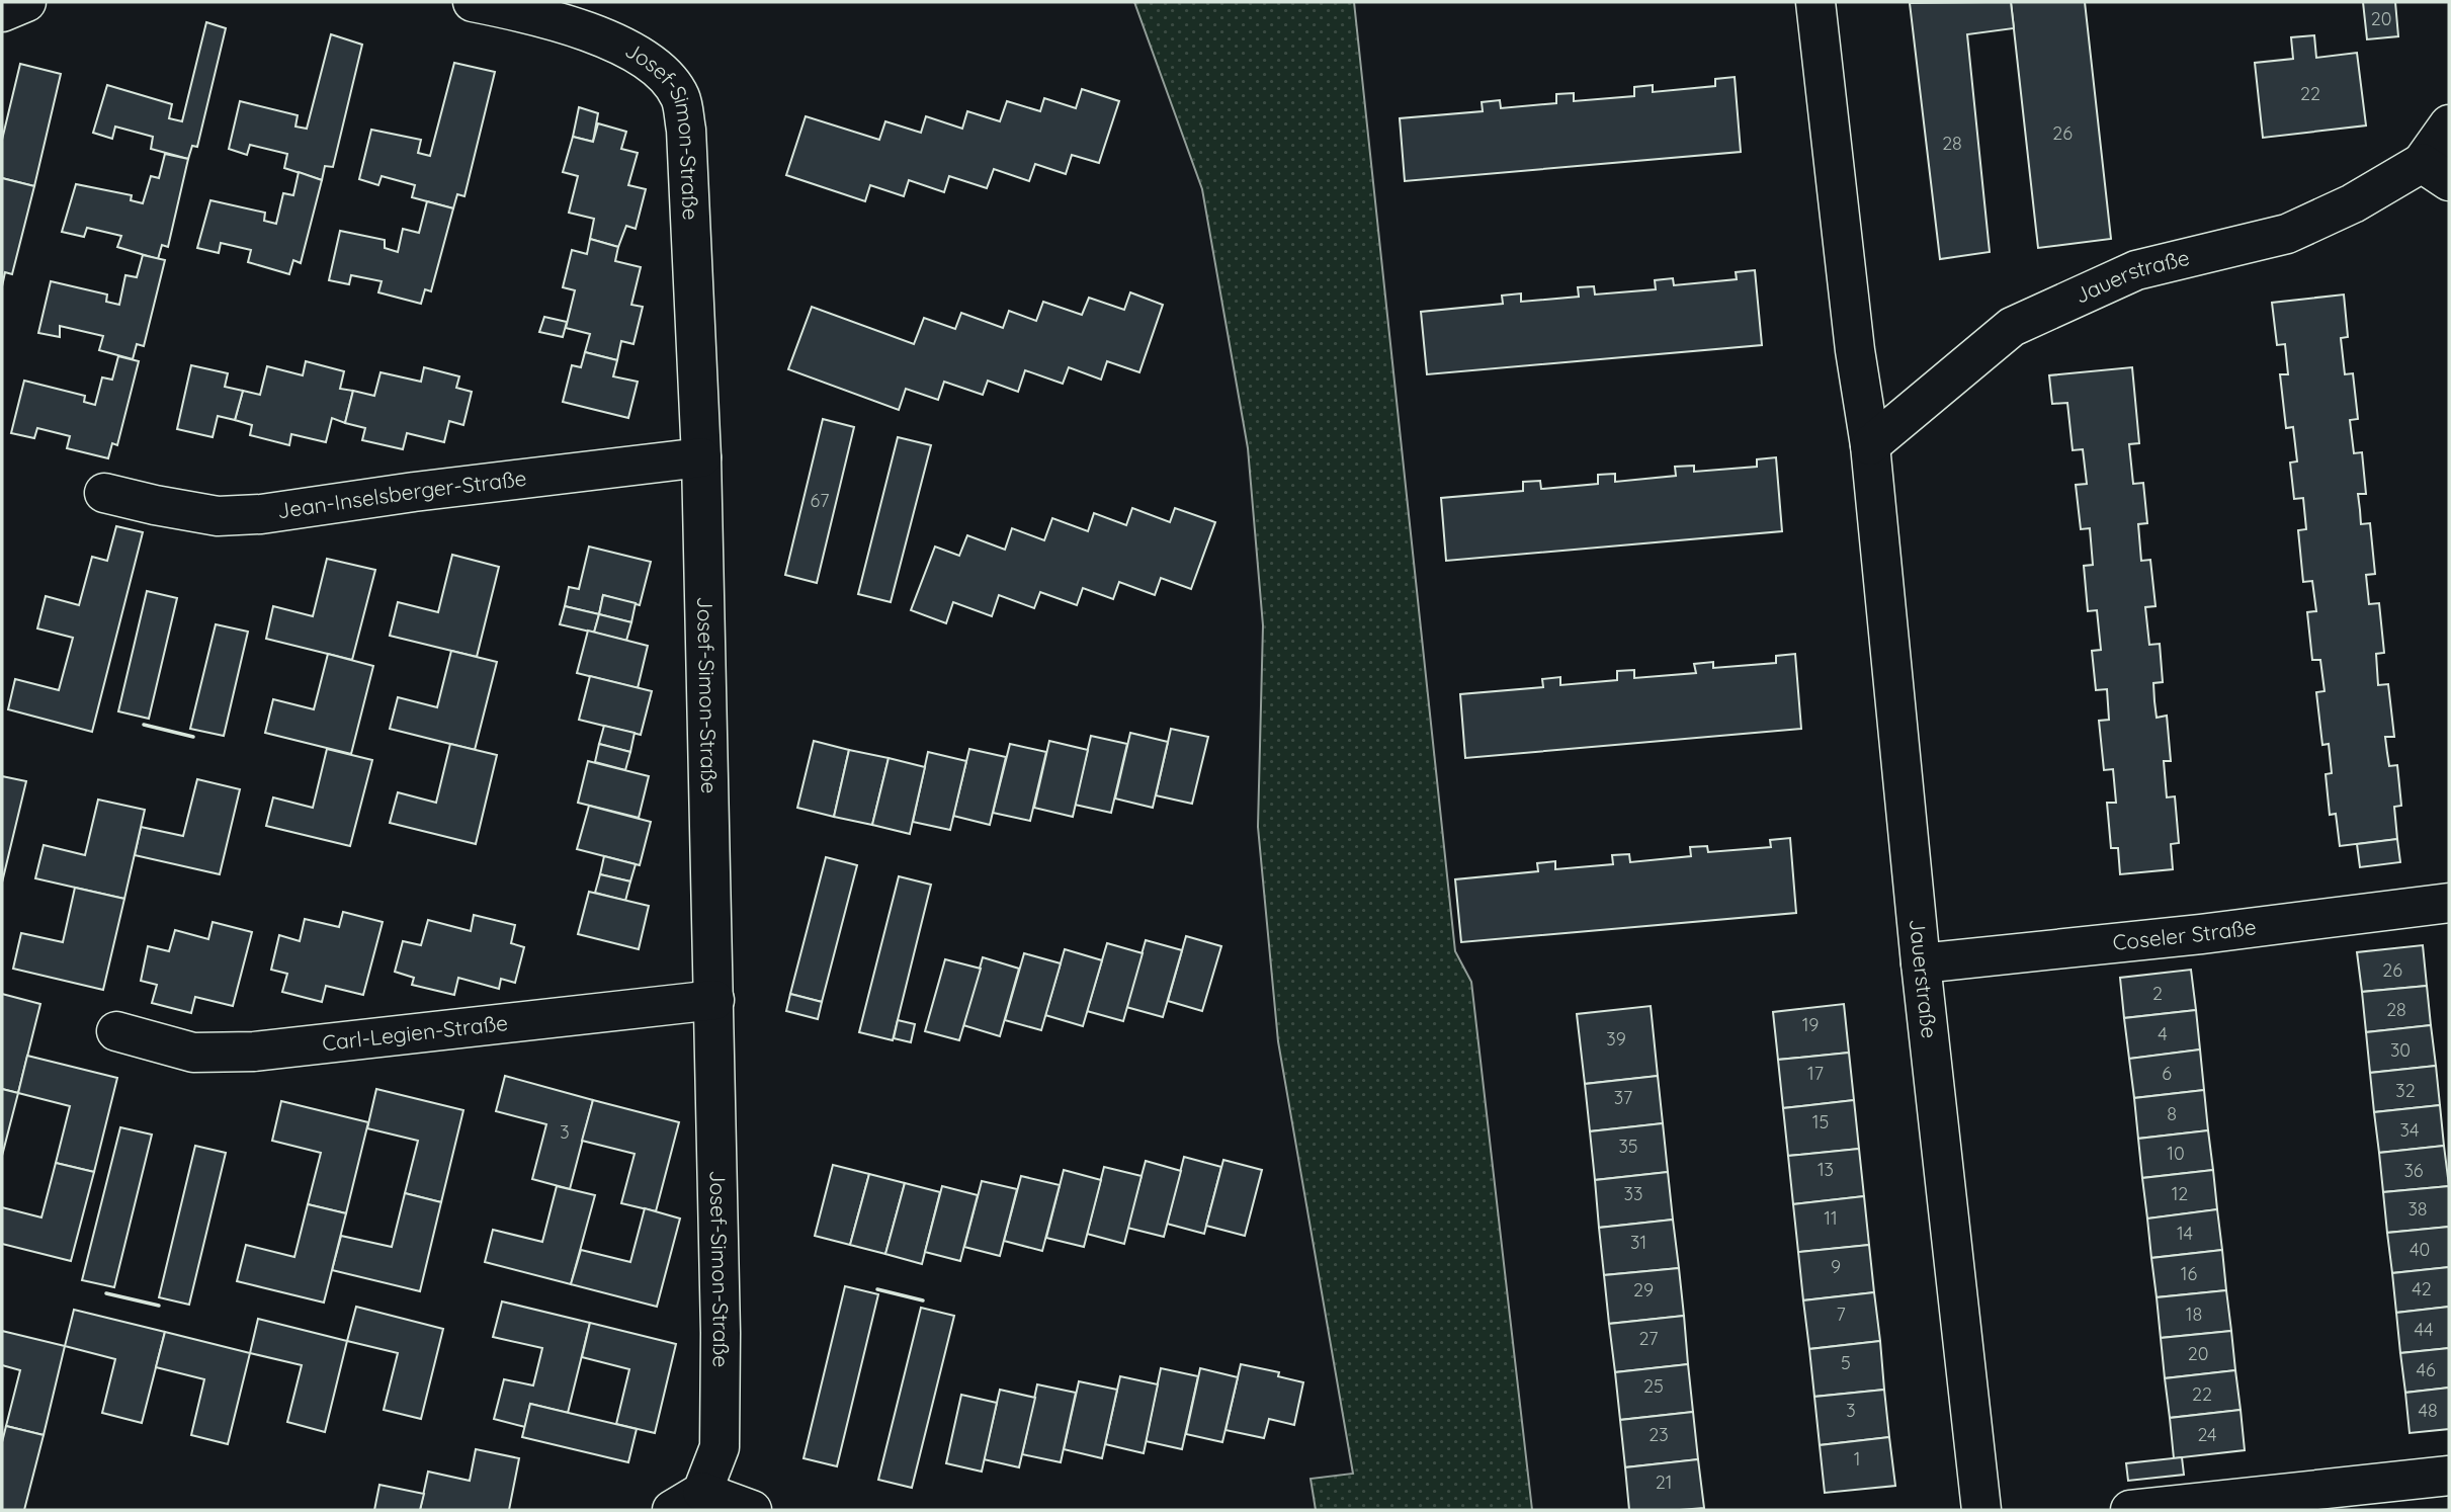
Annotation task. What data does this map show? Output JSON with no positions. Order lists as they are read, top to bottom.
{
  "streets": {
    "street": [
      "Josef-Simon-Straße",
      "Jauerstraße",
      "Jean-Inselsberger-Straße",
      "Coseler Straße",
      "Carl-Legien-Straße"
    ]
  },
  "crossings": [
    ["Josef-Simon-Straße", "Jean-Inselsberger-Straße"],
    ["Josef-Simon-Straße", "Carl-Legien-Straße"],
    ["Jauerstraße", "Coseler Straße"]
  ],
  "house_numbers": [
    "20",
    "22",
    "26",
    "28",
    "67",
    "26",
    "2",
    "28",
    "19",
    "4",
    "39",
    "30",
    "17",
    "6",
    "32",
    "37",
    "8",
    "15",
    "34",
    "3",
    "35",
    "10",
    "13",
    "36",
    "33",
    "12",
    "38",
    "11",
    "14",
    "31",
    "40",
    "9",
    "16",
    "42",
    "29",
    "7",
    "18",
    "44",
    "27",
    "20",
    "5",
    "46",
    "25",
    "22",
    "3",
    "48",
    "23",
    "24",
    "1",
    "21"
  ]
}
